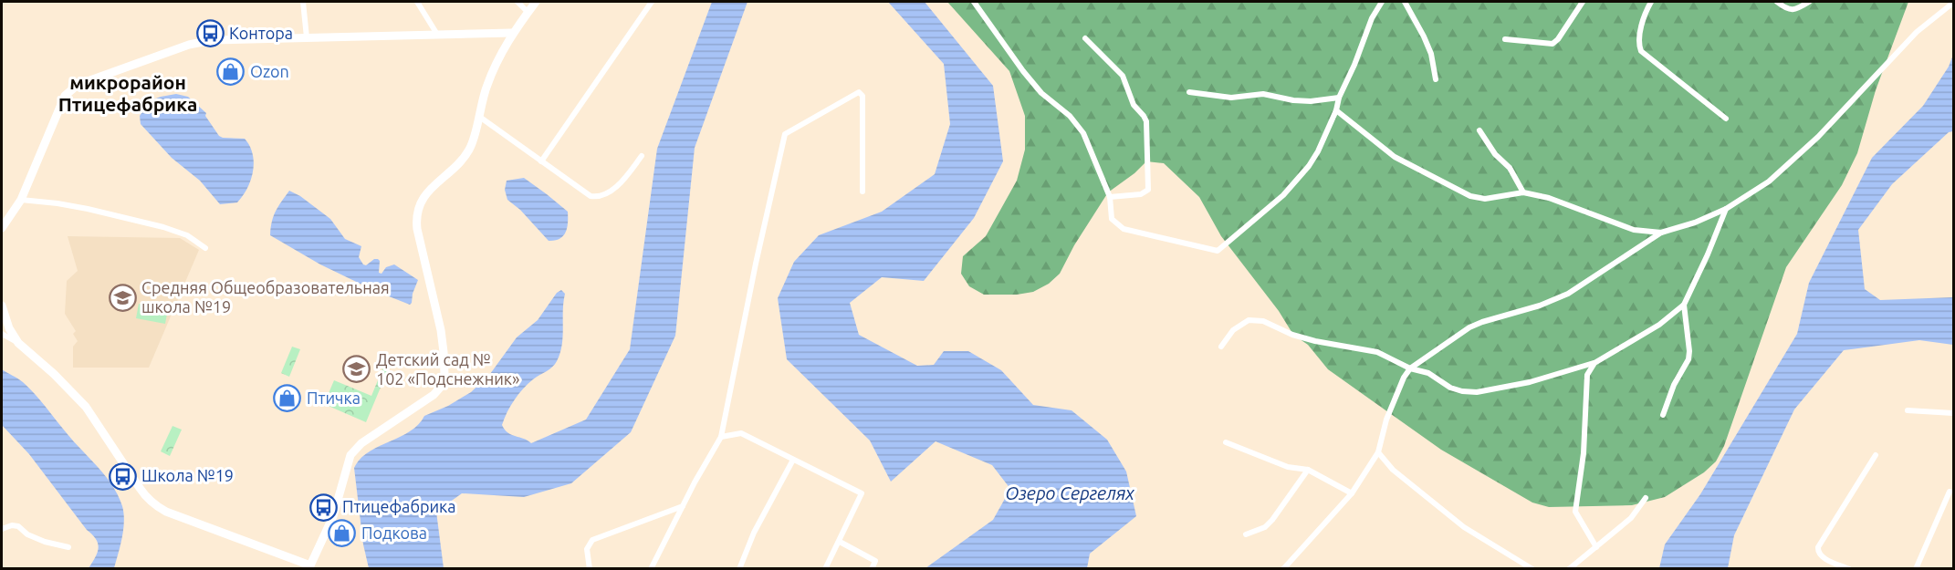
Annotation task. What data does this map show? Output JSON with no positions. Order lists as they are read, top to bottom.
{
  "districts": ["микрорайон Птицефабрика"],
  "water": ["Озеро Сергелях"],
  "places": {
    "bus stop": ["Контора", "Школа №19", "Птицефабрика"],
    "shop": ["Ozon", "Птичка", "Подкова"],
    "school or university": ["Средняя Общеобразовательная школа №19", "Детский сад № 102 «Подснежник»"]
  }
}
